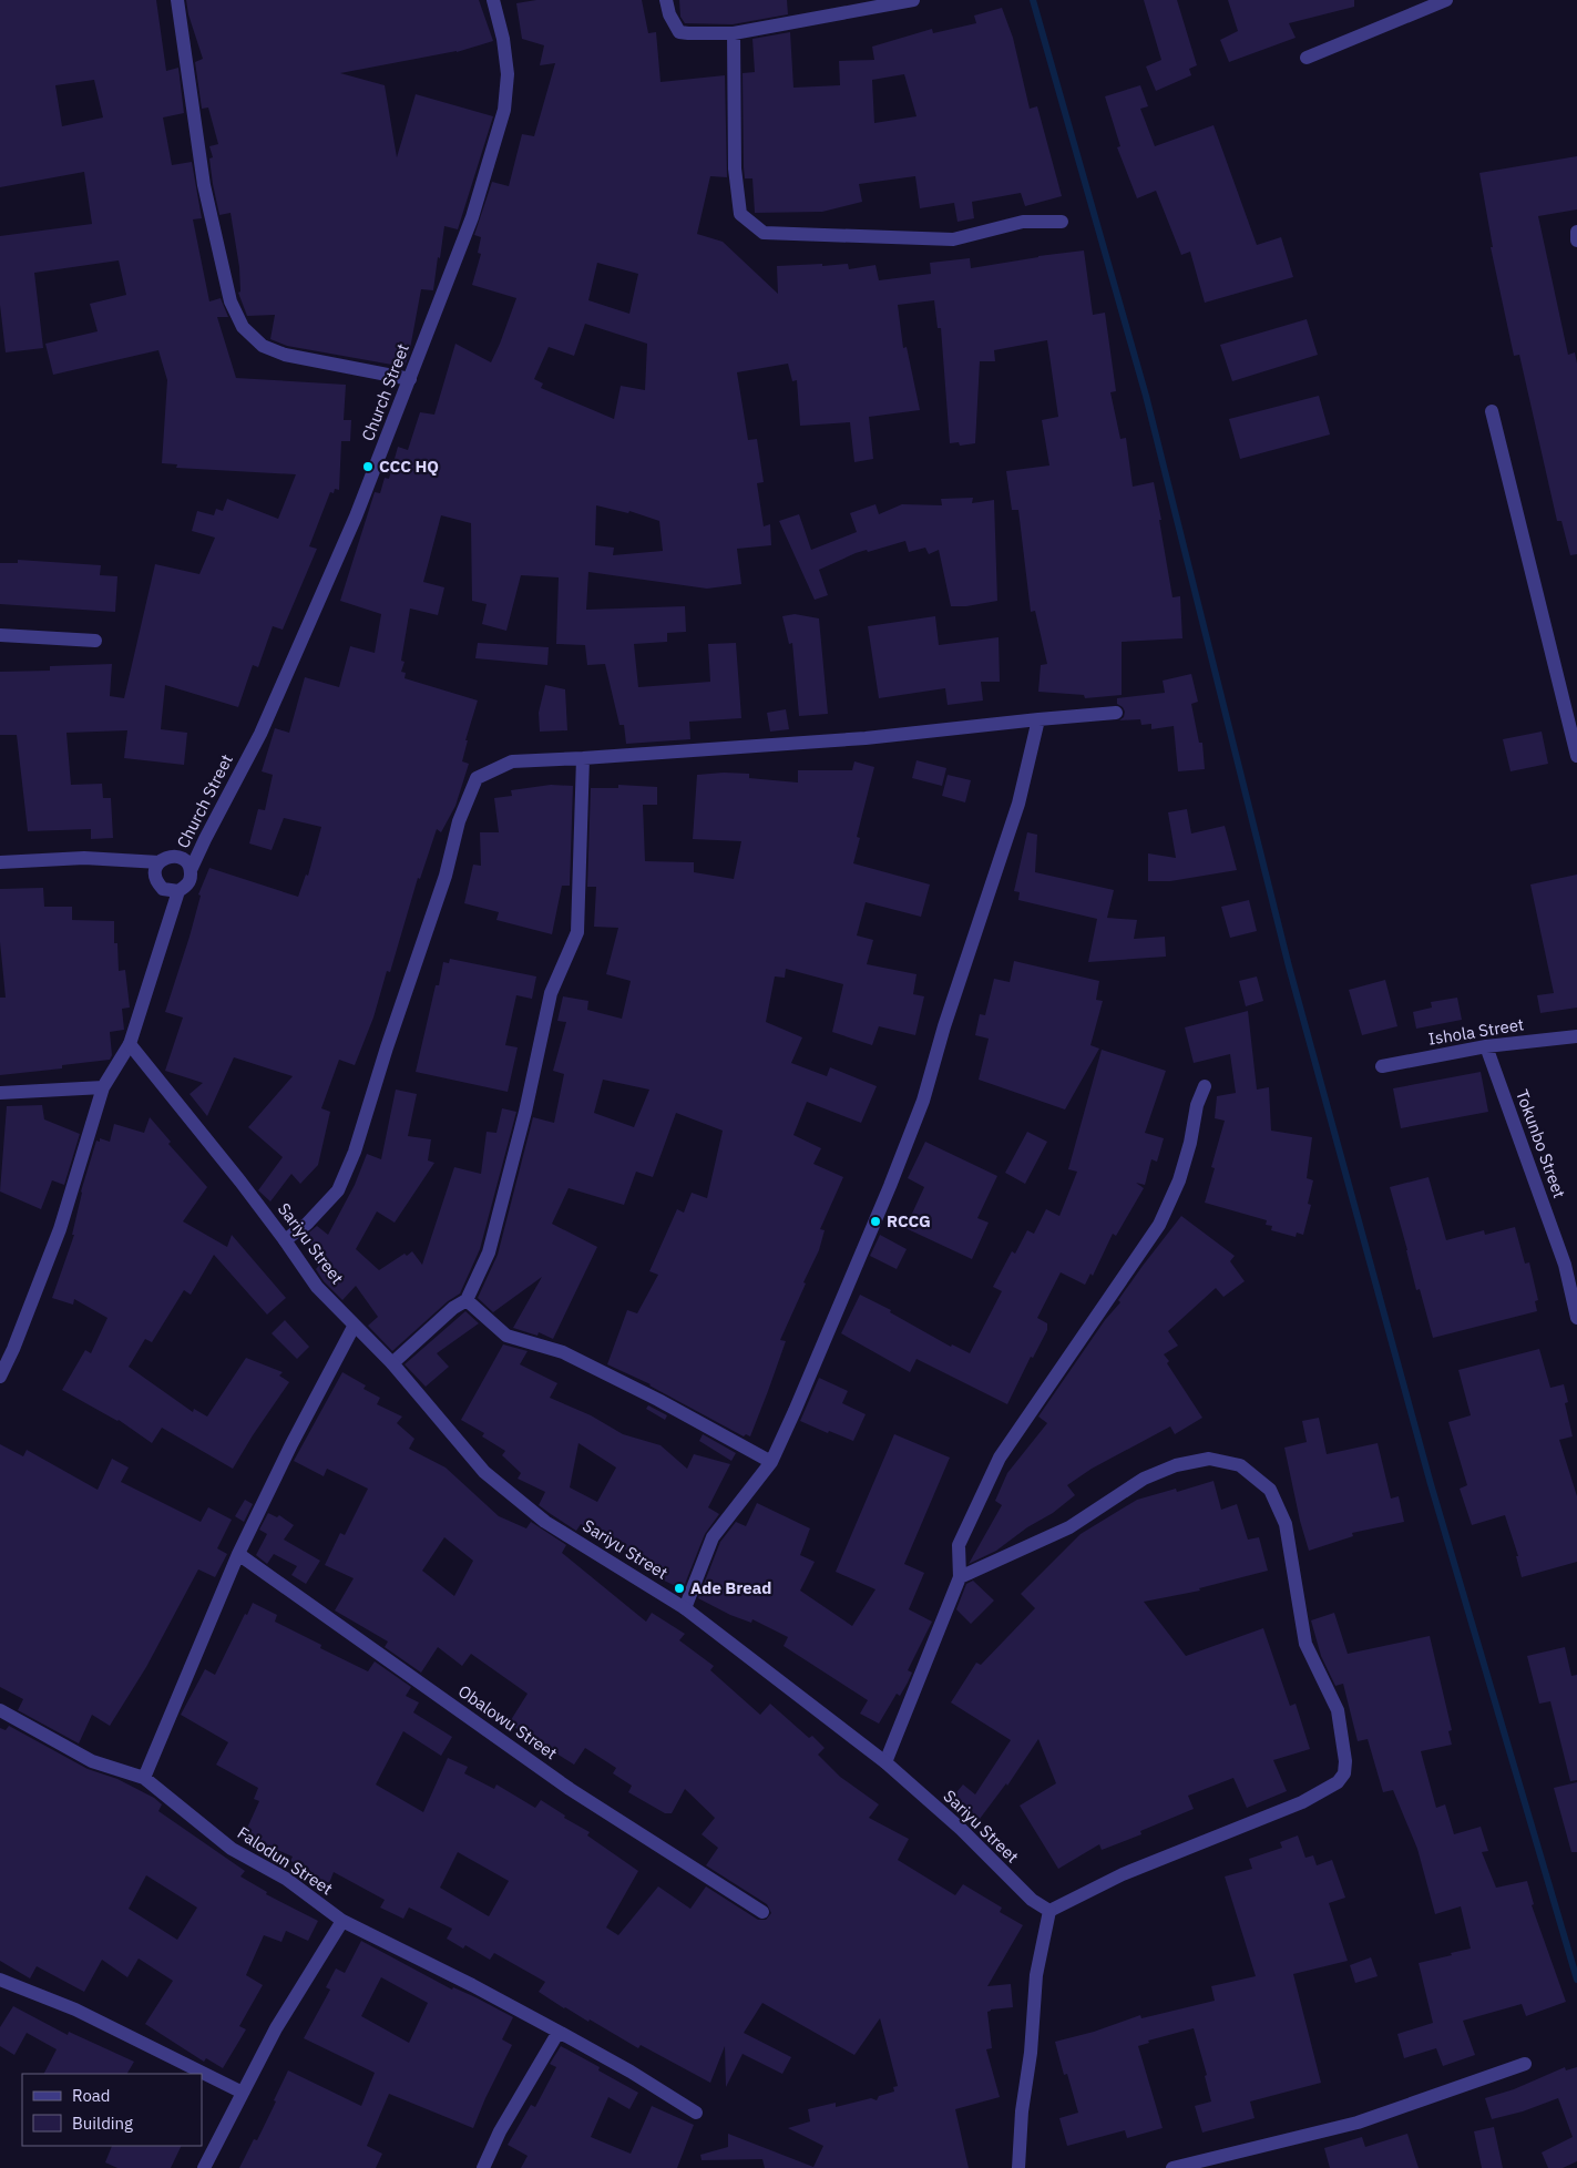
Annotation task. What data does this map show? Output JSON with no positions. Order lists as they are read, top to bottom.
{
  "streets": {
    "street": [
      "Church Street",
      "Ishola Street",
      "Tokunbo Street",
      "Sariyu Street",
      "Obalowu Street",
      "Falodun Street"
    ]
  },
  "crossings": [
    ["Ishola Street", "Tokunbo Street"]
  ],
  "places": ["CCC HQ", "RCCG", "Ade Bread"],
  "legend": ["Road", "Building"]
}
